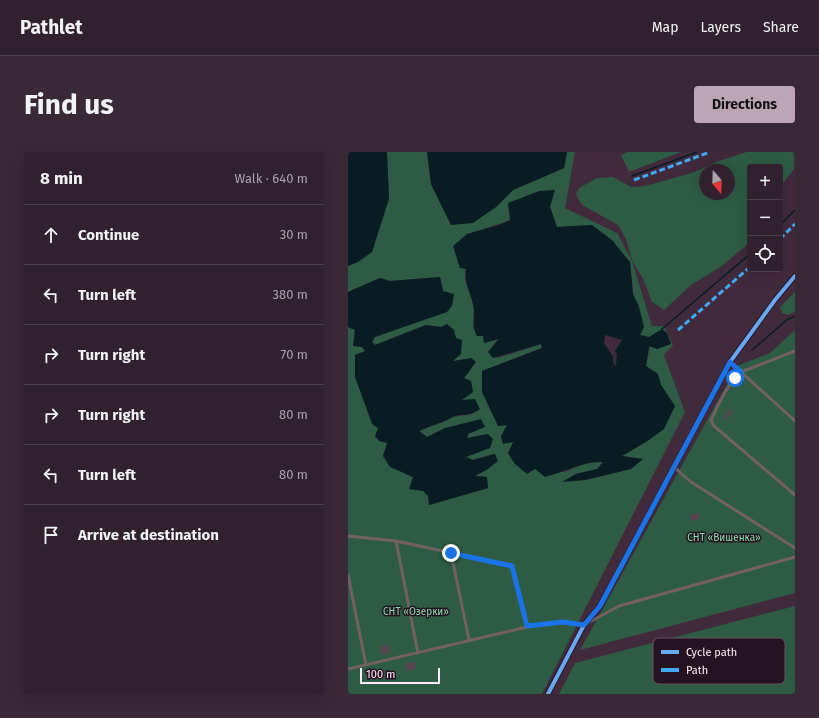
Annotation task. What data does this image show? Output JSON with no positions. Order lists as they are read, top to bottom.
{
  "parks": ["СНТ «Вишенка»", "СНТ «Озерки»"],
  "legend": ["Cycle path", "Path"],
  "scale_bar": "100 m",
  "north": "bottom",
  "page": {
    "header": "Pathlet",
    "nav": ["Map", "Layers", "Share"],
    "buttons": "Directions",
    "title": "Find us",
    "heading": ["8 min", "Walk · 640 m"],
    "map_buttons": ["+", "−"],
    "list": [
      ["Continue", "30 m"],
      ["Turn left", "380 m"],
      ["Turn right", "70 m"],
      ["Turn right", "80 m"],
      ["Turn left", "80 m"],
      "Arrive at destination"
    ],
    "scale": "100 m"
  }
}
